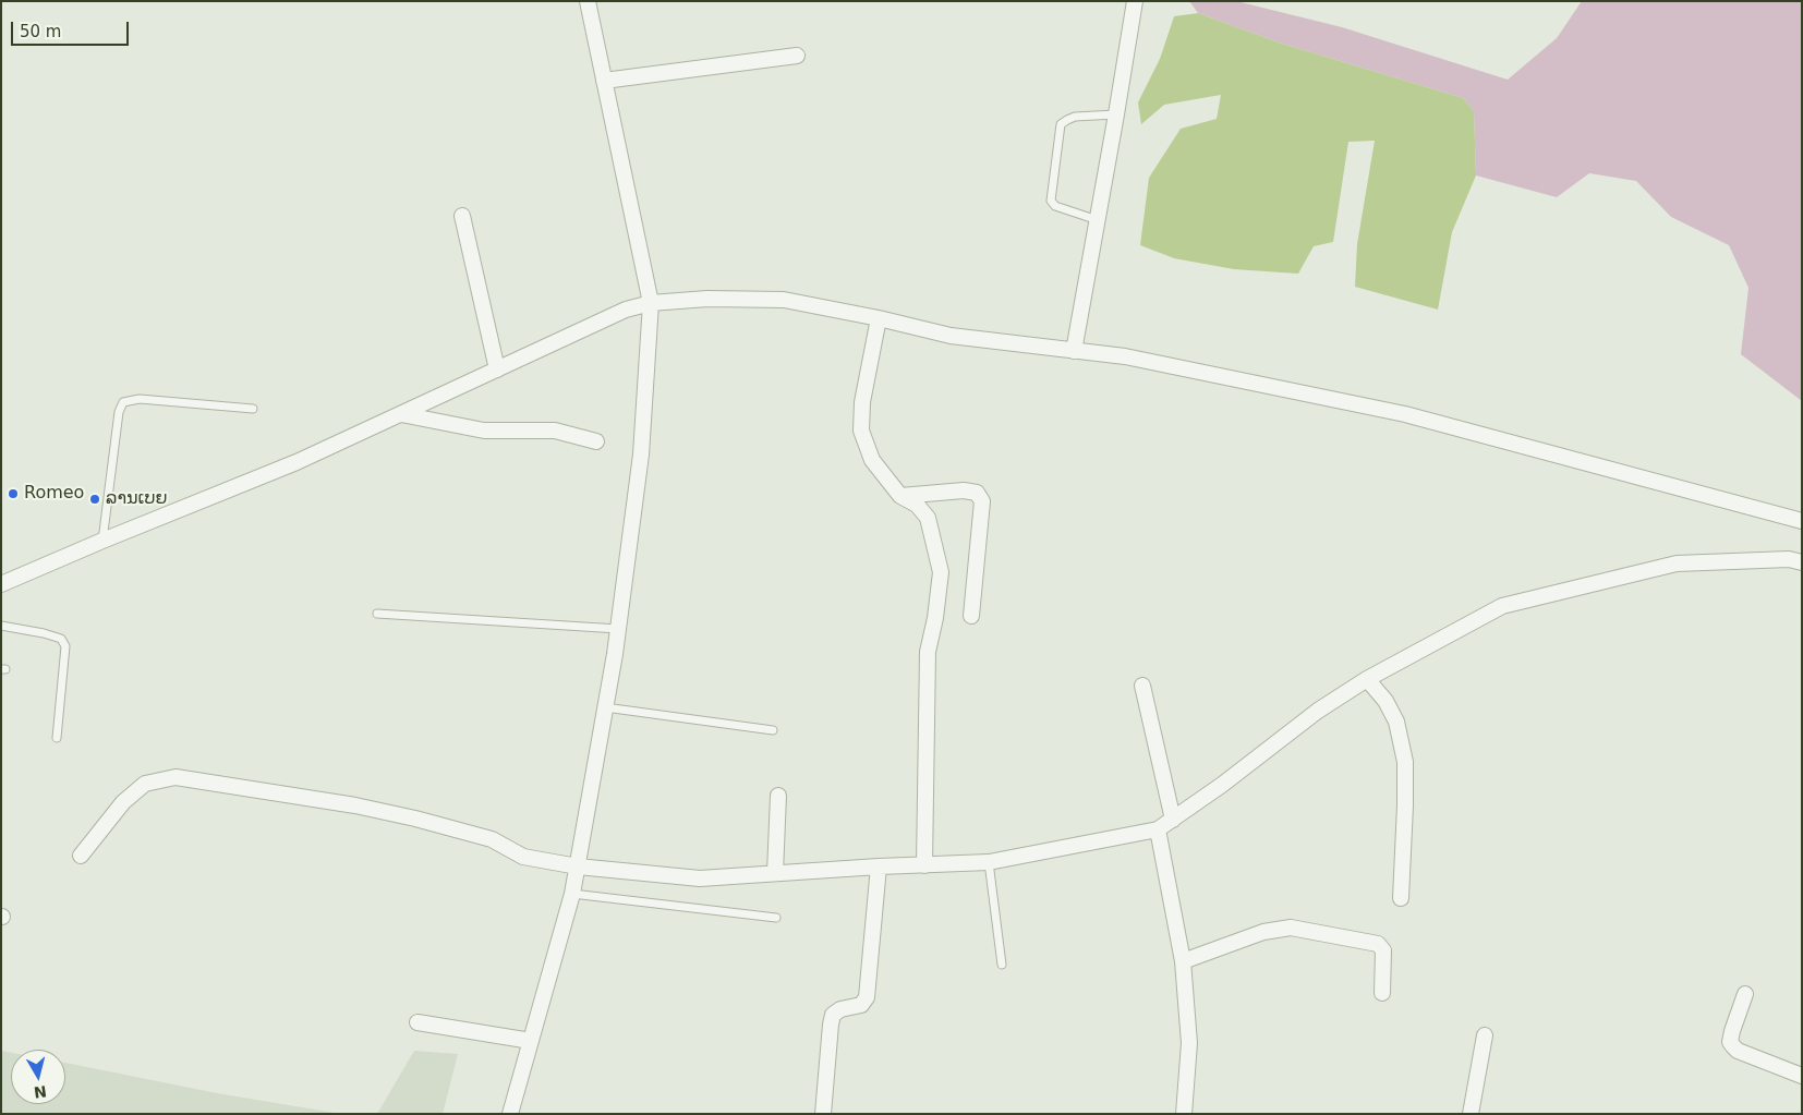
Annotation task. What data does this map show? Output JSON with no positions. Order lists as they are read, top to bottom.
{
  "places": ["Romeo", "ລານເບຍ"],
  "scale_bar": "50 m",
  "north": "bottom"
}
